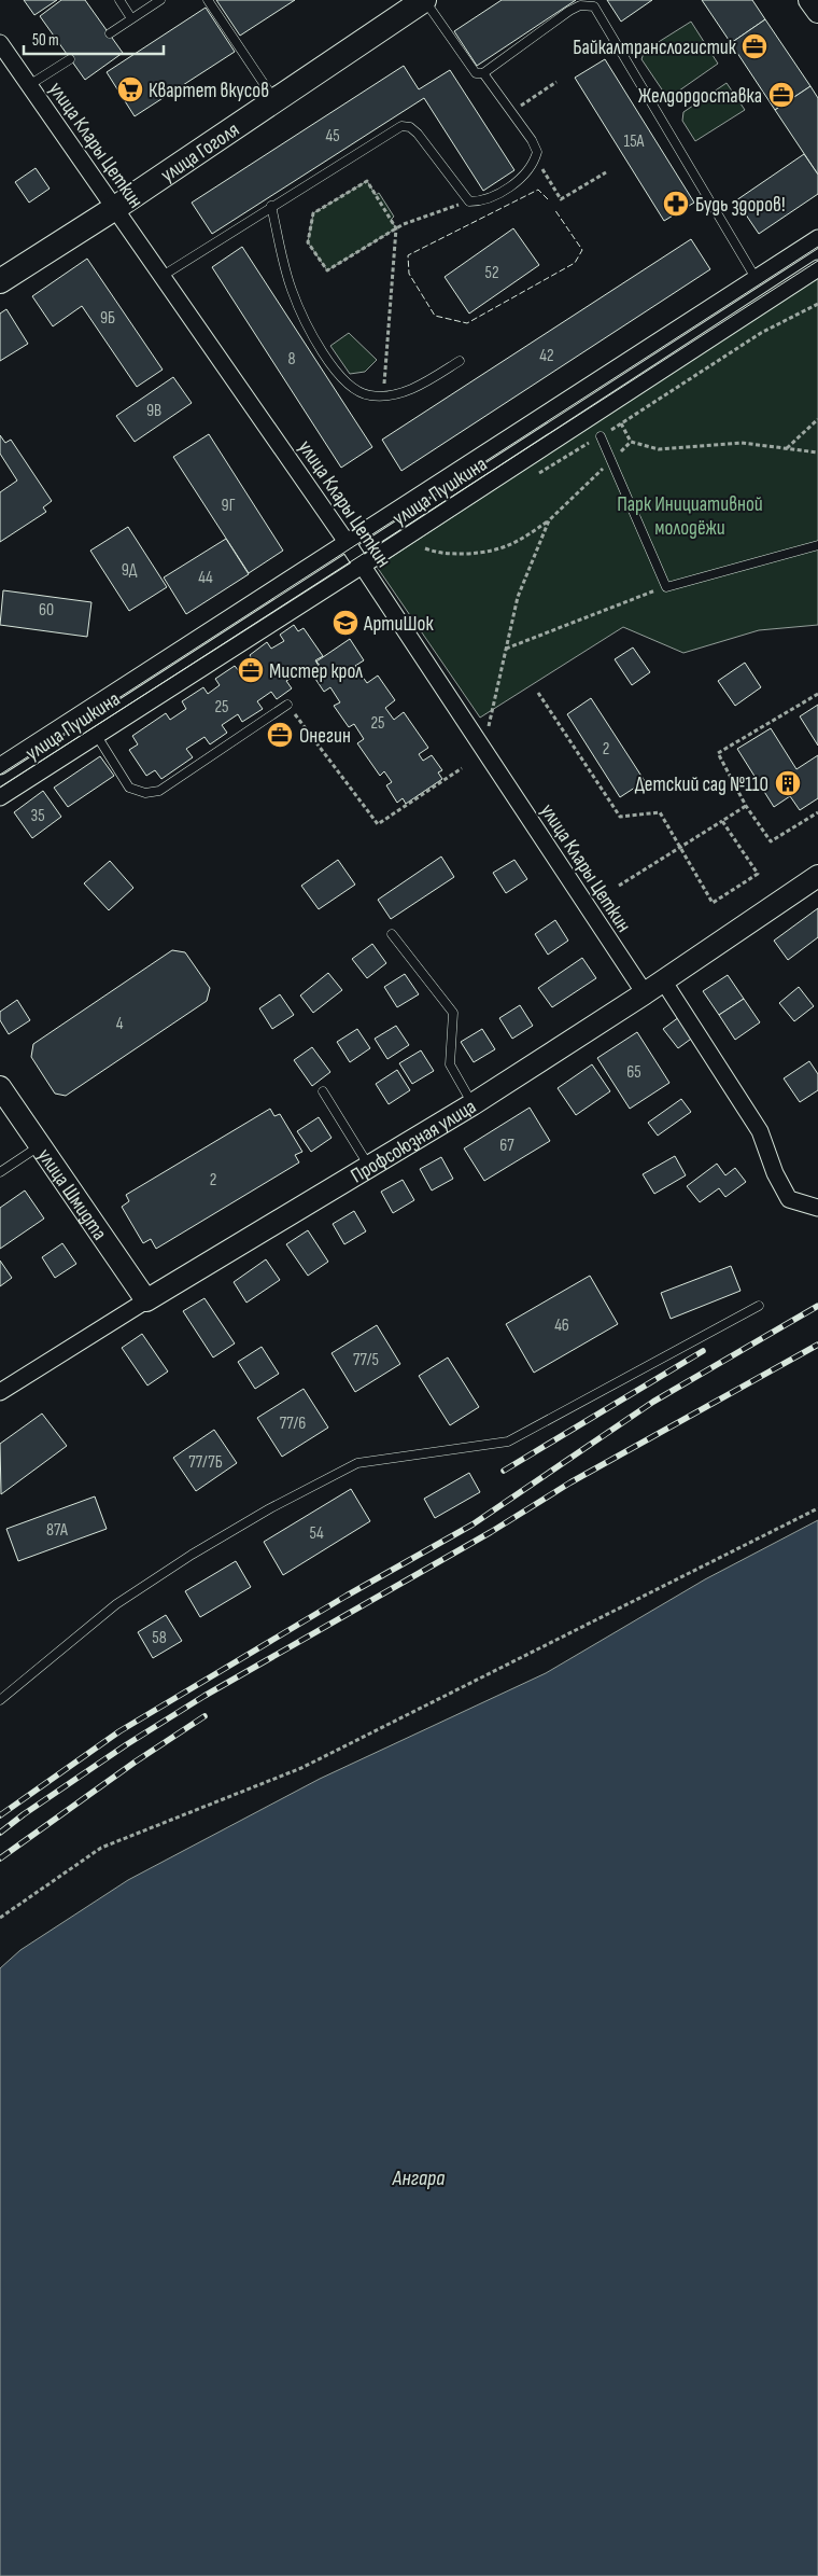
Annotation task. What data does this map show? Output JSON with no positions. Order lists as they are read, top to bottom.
{
  "streets": {
    "main road": ["улица Гоголя"],
    "street": [
      "улица Клары Цеткин",
      "улица Пушкина",
      "Профсоюзная улица",
      "улица Шмидта"
    ]
  },
  "crossings": [
    ["улица Клары Цеткин", "улица Гоголя"],
    ["улица Клары Цеткин", "улица Пушкина"],
    ["улица Клары Цеткин", "Профсоюзная улица"],
    ["Профсоюзная улица", "улица Шмидта"]
  ],
  "water": ["Ангара"],
  "parks": ["Парк Инициативной молодёжи"],
  "places": {
    "office": [
      "Байкалтранслогистик",
      "Желдордоставка",
      "Мистер крол",
      "Онегин"
    ],
    "supermarket": ["Квартет вкусов"],
    "pharmacy": ["Будь здоров!"],
    "school or university": ["АртиШок"],
    "building": ["Детский сад №110"]
  },
  "house_numbers": [
    "45",
    "15А",
    "52",
    "9Б",
    "42",
    "8",
    "9В",
    "9Г",
    "9Д",
    "44",
    "60",
    "25",
    "25",
    "2",
    "35",
    "4",
    "65",
    "67",
    "2",
    "46",
    "77/5",
    "77/6",
    "77/7Б",
    "87А",
    "54",
    "58"
  ],
  "scale_bar": "50 m"
}
